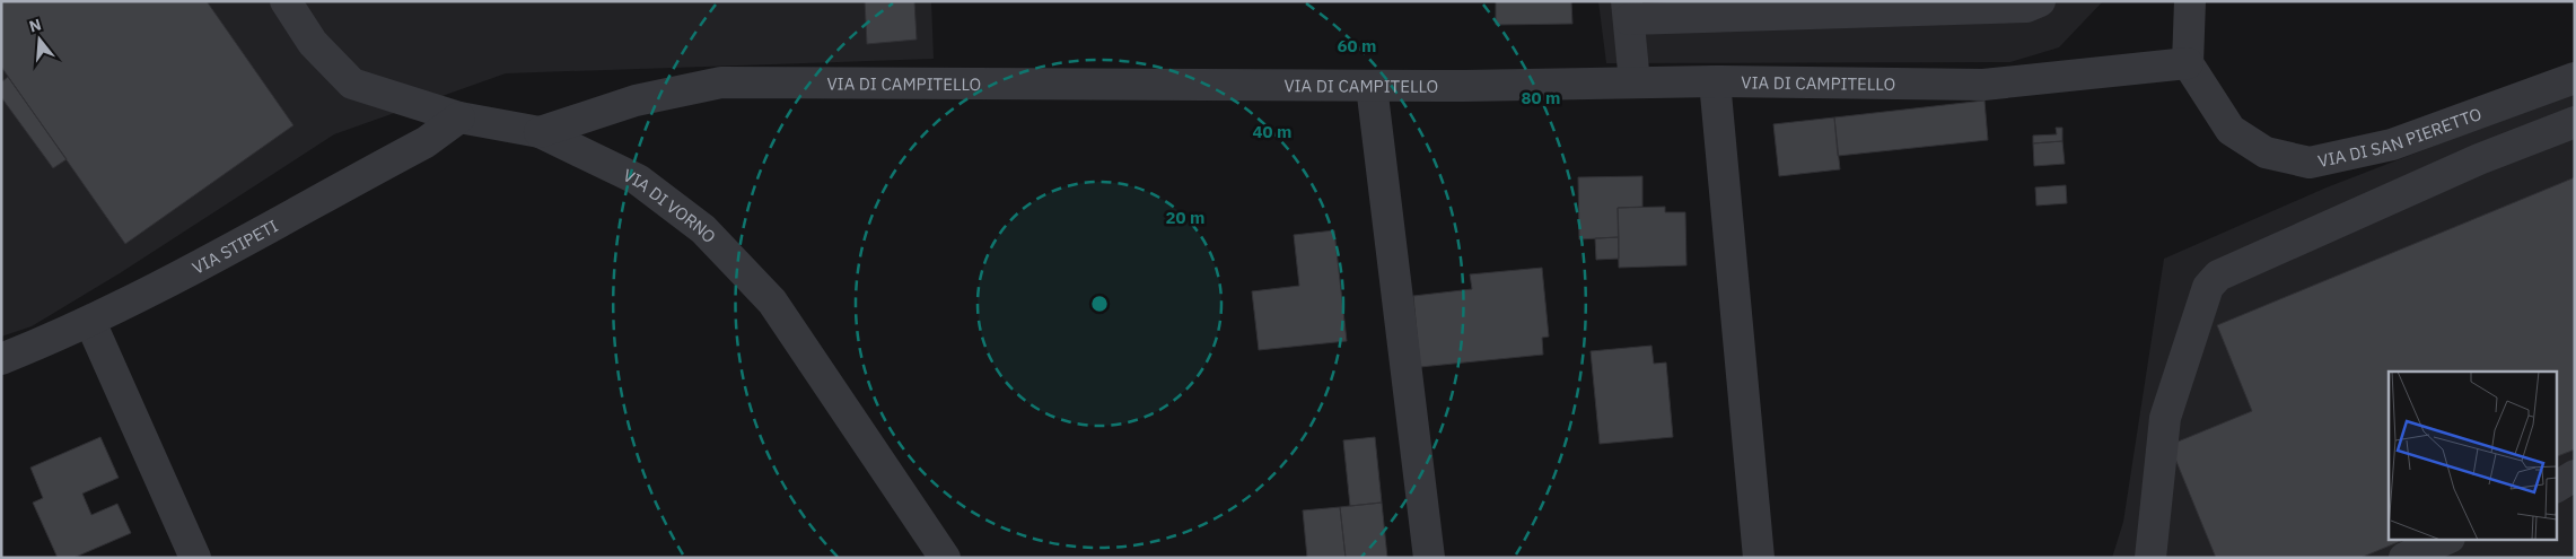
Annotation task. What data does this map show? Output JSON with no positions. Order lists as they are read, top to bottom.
{
  "streets": {
    "street": [
      "VIA DI CAMPITELLO",
      "VIA DI SAN PIERETTO",
      "VIA DI VORNO",
      "VIA STIPETI"
    ]
  },
  "crossings": [
    ["VIA DI CAMPITELLO", "VIA DI SAN PIERETTO"],
    ["VIA DI CAMPITELLO", "VIA DI VORNO"],
    ["VIA DI VORNO", "VIA STIPETI"]
  ],
  "north": "top",
  "rings": [
    "60 m",
    "80 m",
    "40 m",
    "20 m"
  ]
}
